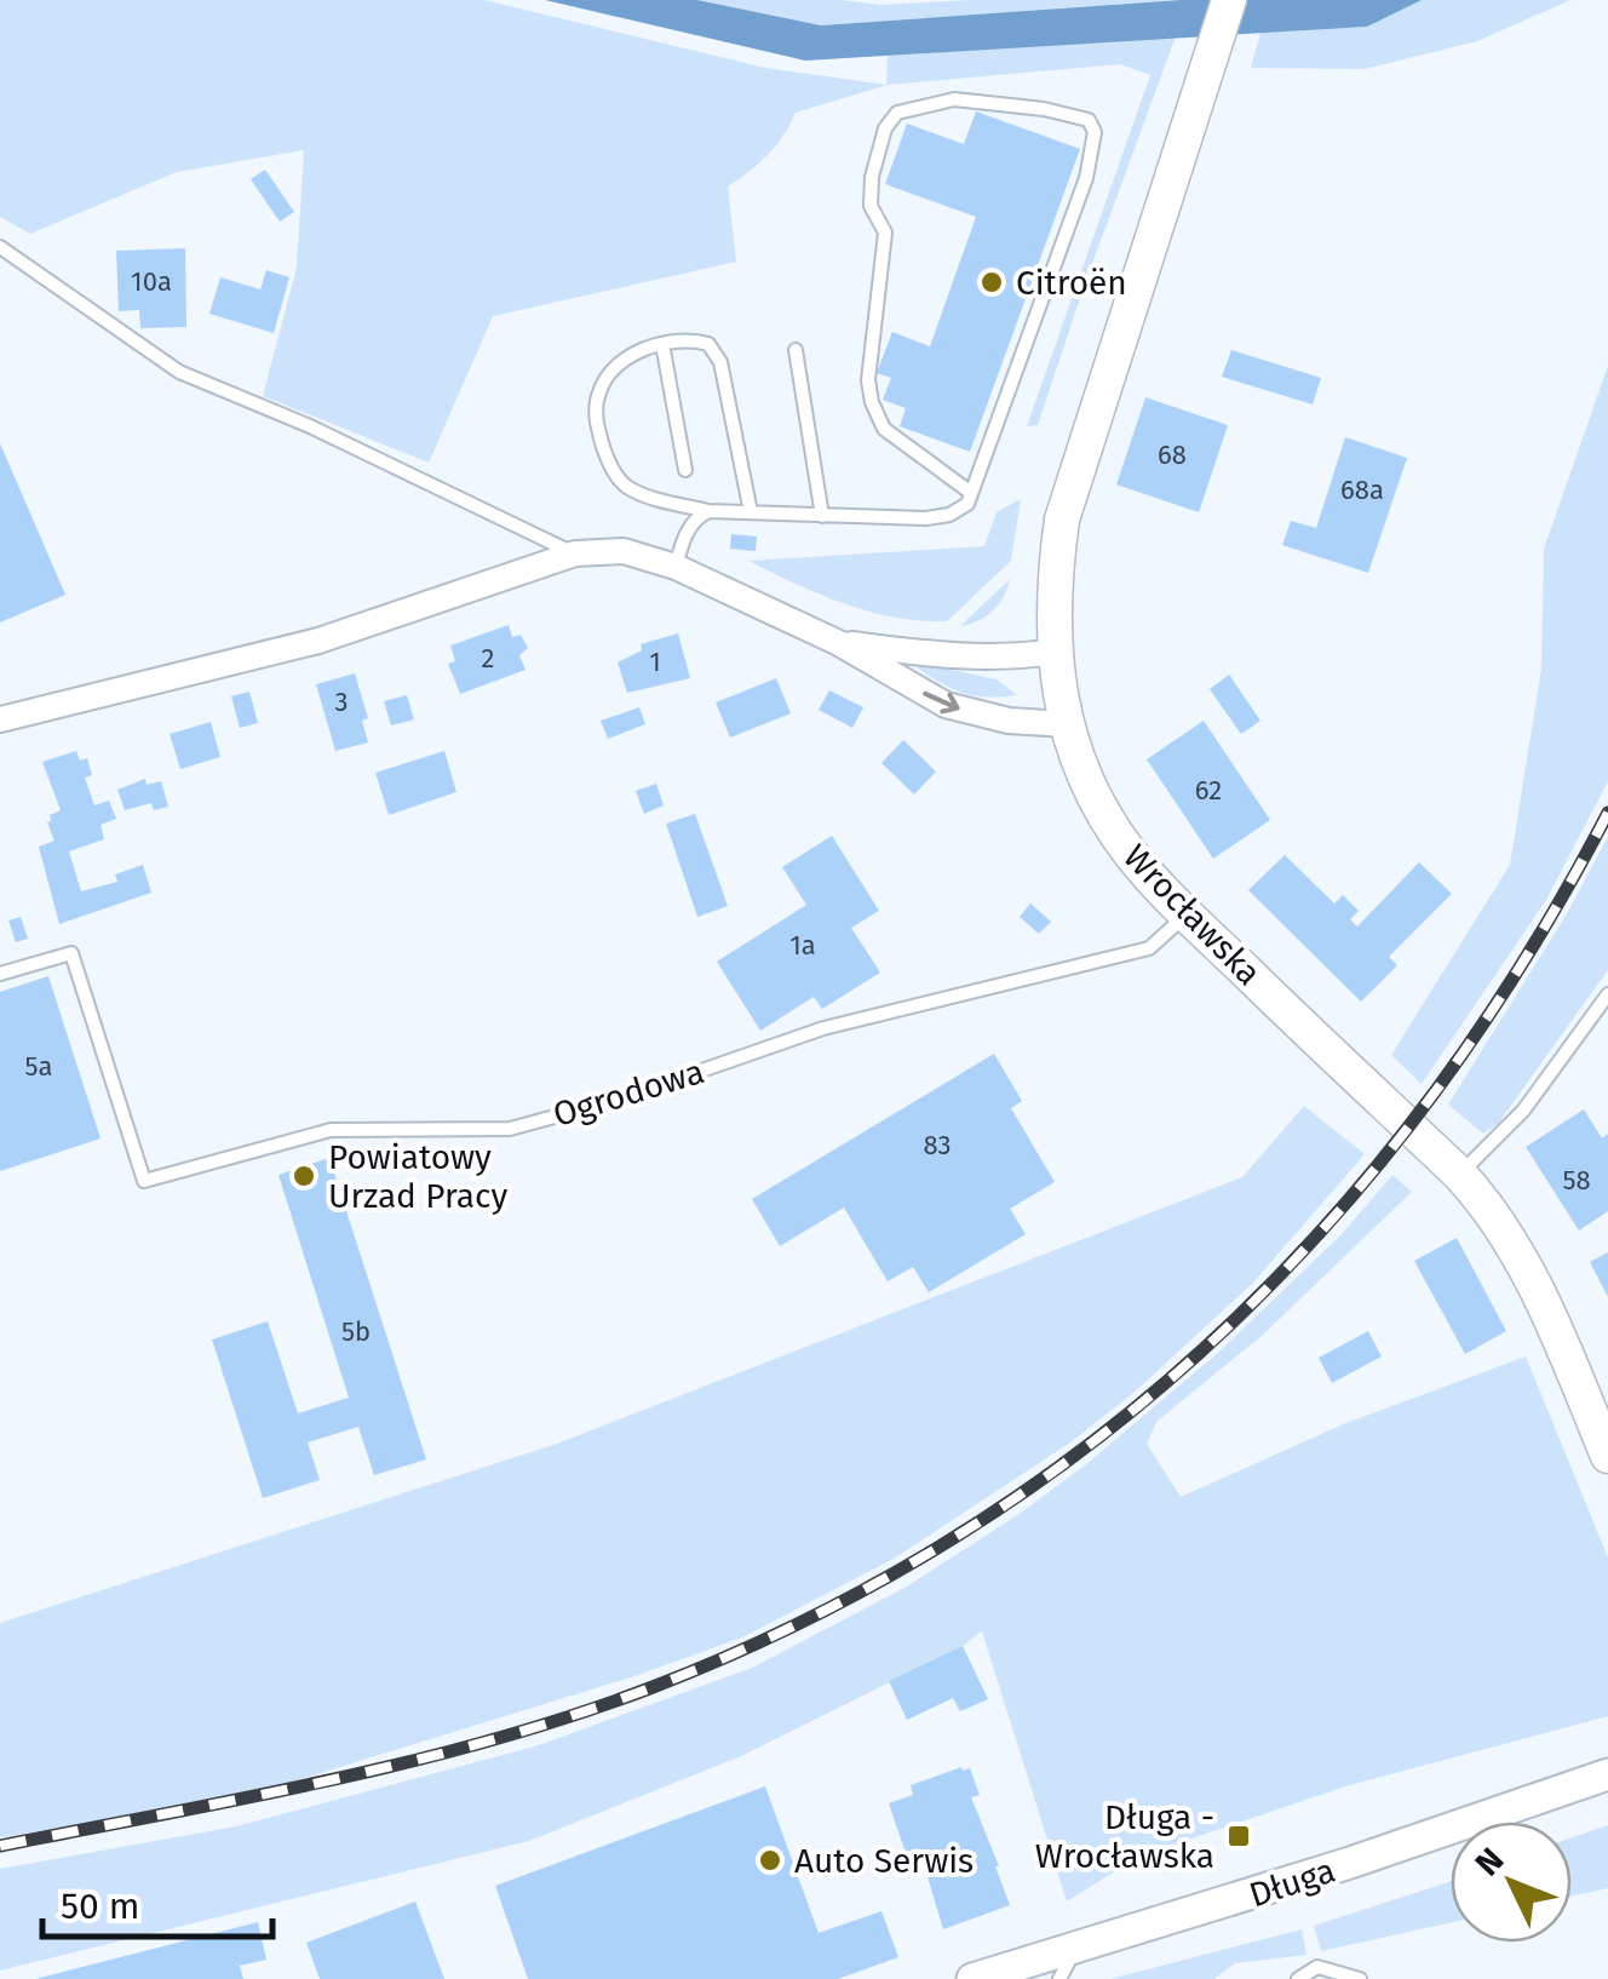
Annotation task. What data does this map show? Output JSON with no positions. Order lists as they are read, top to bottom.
{
  "streets": {
    "main road": ["Wrocławska"],
    "street": ["Długa"],
    "lane": ["Ogrodowa"]
  },
  "crossings": [
    ["Wrocławska", "Ogrodowa"]
  ],
  "places": {
    "other": ["Citroën", "Powiatowy Urzad Pracy", "Auto Serwis"],
    "transit": ["Długa - Wrocławska"]
  },
  "house_numbers": [
    "10a",
    "68",
    "68a",
    "2",
    "1",
    "3",
    "62",
    "1a",
    "5a",
    "83",
    "58",
    "5b"
  ],
  "scale_bar": "50 m",
  "north": "top left"
}
